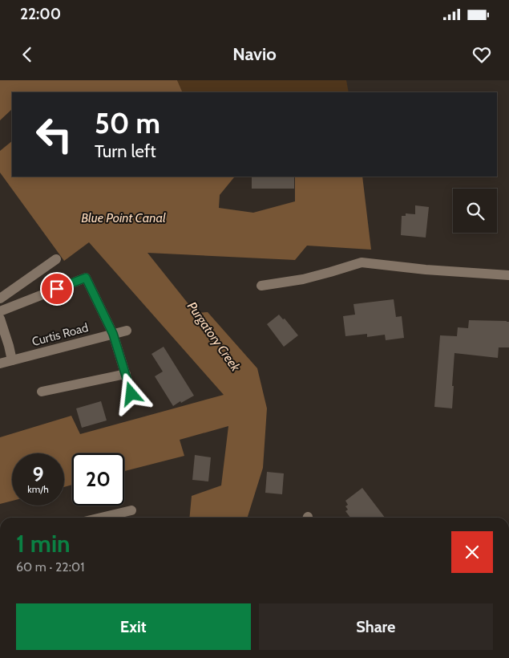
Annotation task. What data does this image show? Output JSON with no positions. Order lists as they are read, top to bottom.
{
  "streets": {
    "street": ["Curtis Road"]
  },
  "water": ["Blue Point Canal", "Purgatory Creek"],
  "page": {
    "status": "22:00",
    "header": "Navio",
    "turn": ["50 m", "Turn left"],
    "speed": "9 km/h",
    "limit": "20",
    "heading": ["1 min", "60 m · 22:01"],
    "buttons": ["Exit", "Share"]
  }
}
